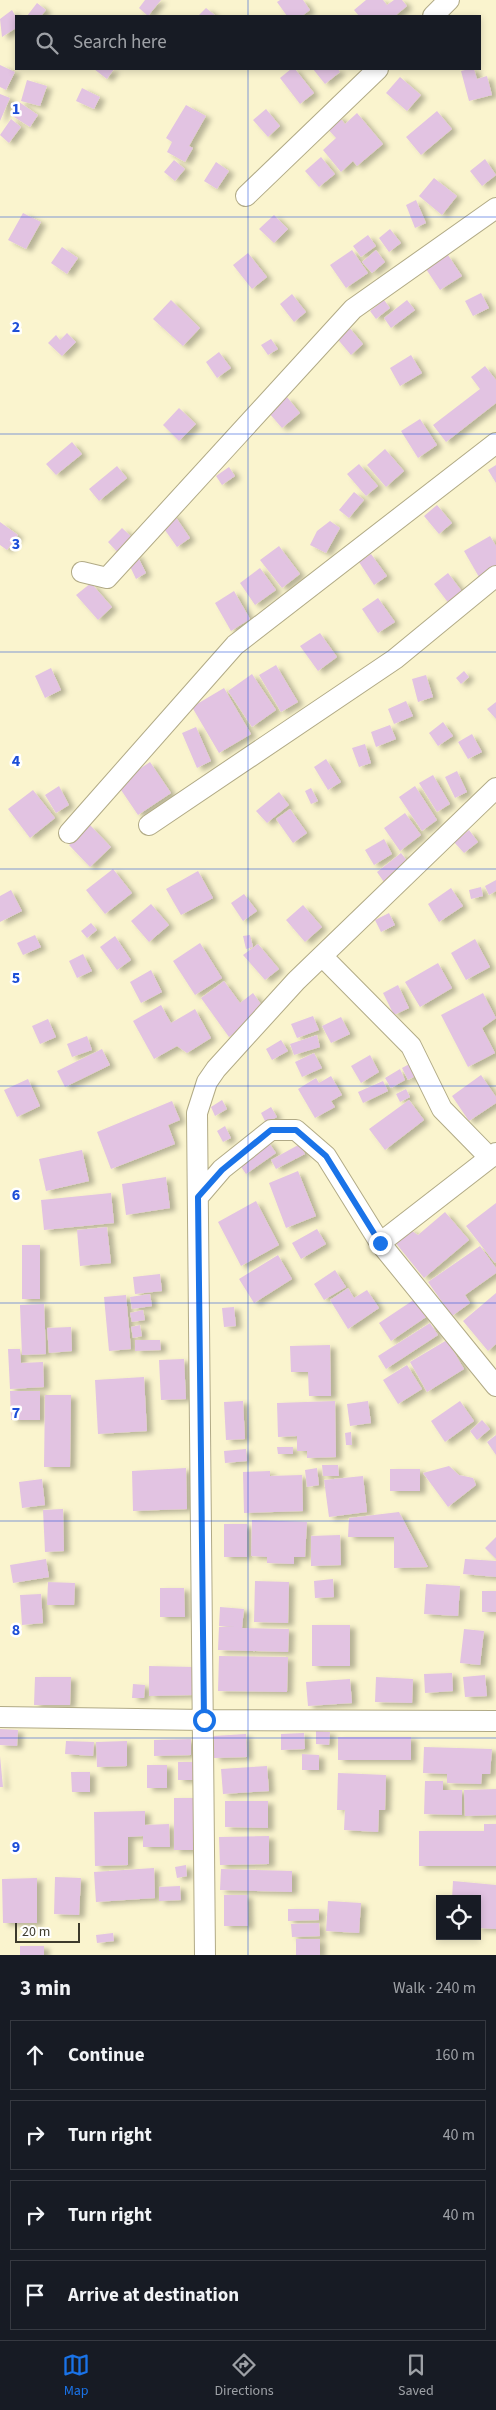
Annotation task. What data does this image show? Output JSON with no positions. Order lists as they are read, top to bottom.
{
  "scale_bar": "20 m",
  "page": {
    "search": "Search here",
    "scale": "20 m",
    "heading": ["3 min", "Walk · 240 m"],
    "list": [
      ["Continue", "160 m"],
      ["Turn right", "40 m"],
      ["Turn right", "40 m"],
      "Arrive at destination"
    ],
    "nav": ["Map", "Directions", "Saved"]
  },
  "grid": {
    "rows": [
      "1",
      "2",
      "3",
      "4",
      "5",
      "6",
      "7",
      "8",
      "9"
    ]
  }
}
